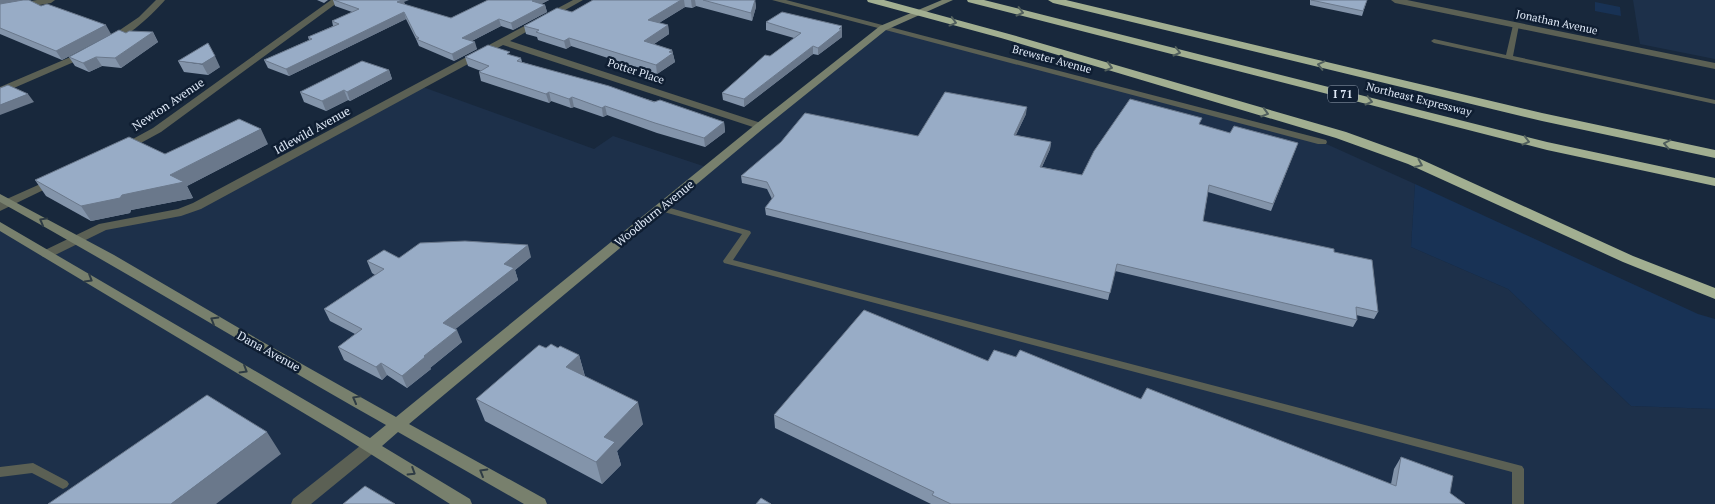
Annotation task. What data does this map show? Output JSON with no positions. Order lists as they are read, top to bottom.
{
  "streets": {
    "highway": ["I 71", "Northeast Expressway"],
    "street": [
      "Jonathan Avenue",
      "Brewster Avenue",
      "Potter Place",
      "Newton Avenue",
      "Idlewild Avenue",
      "Woodburn Avenue",
      "Dana Avenue"
    ]
  },
  "crossings": [
    ["Brewster Avenue", "Woodburn Avenue"],
    ["Potter Place", "Idlewild Avenue"],
    ["Potter Place", "Woodburn Avenue"],
    ["Idlewild Avenue", "Dana Avenue"],
    ["Woodburn Avenue", "Dana Avenue"]
  ]
}
